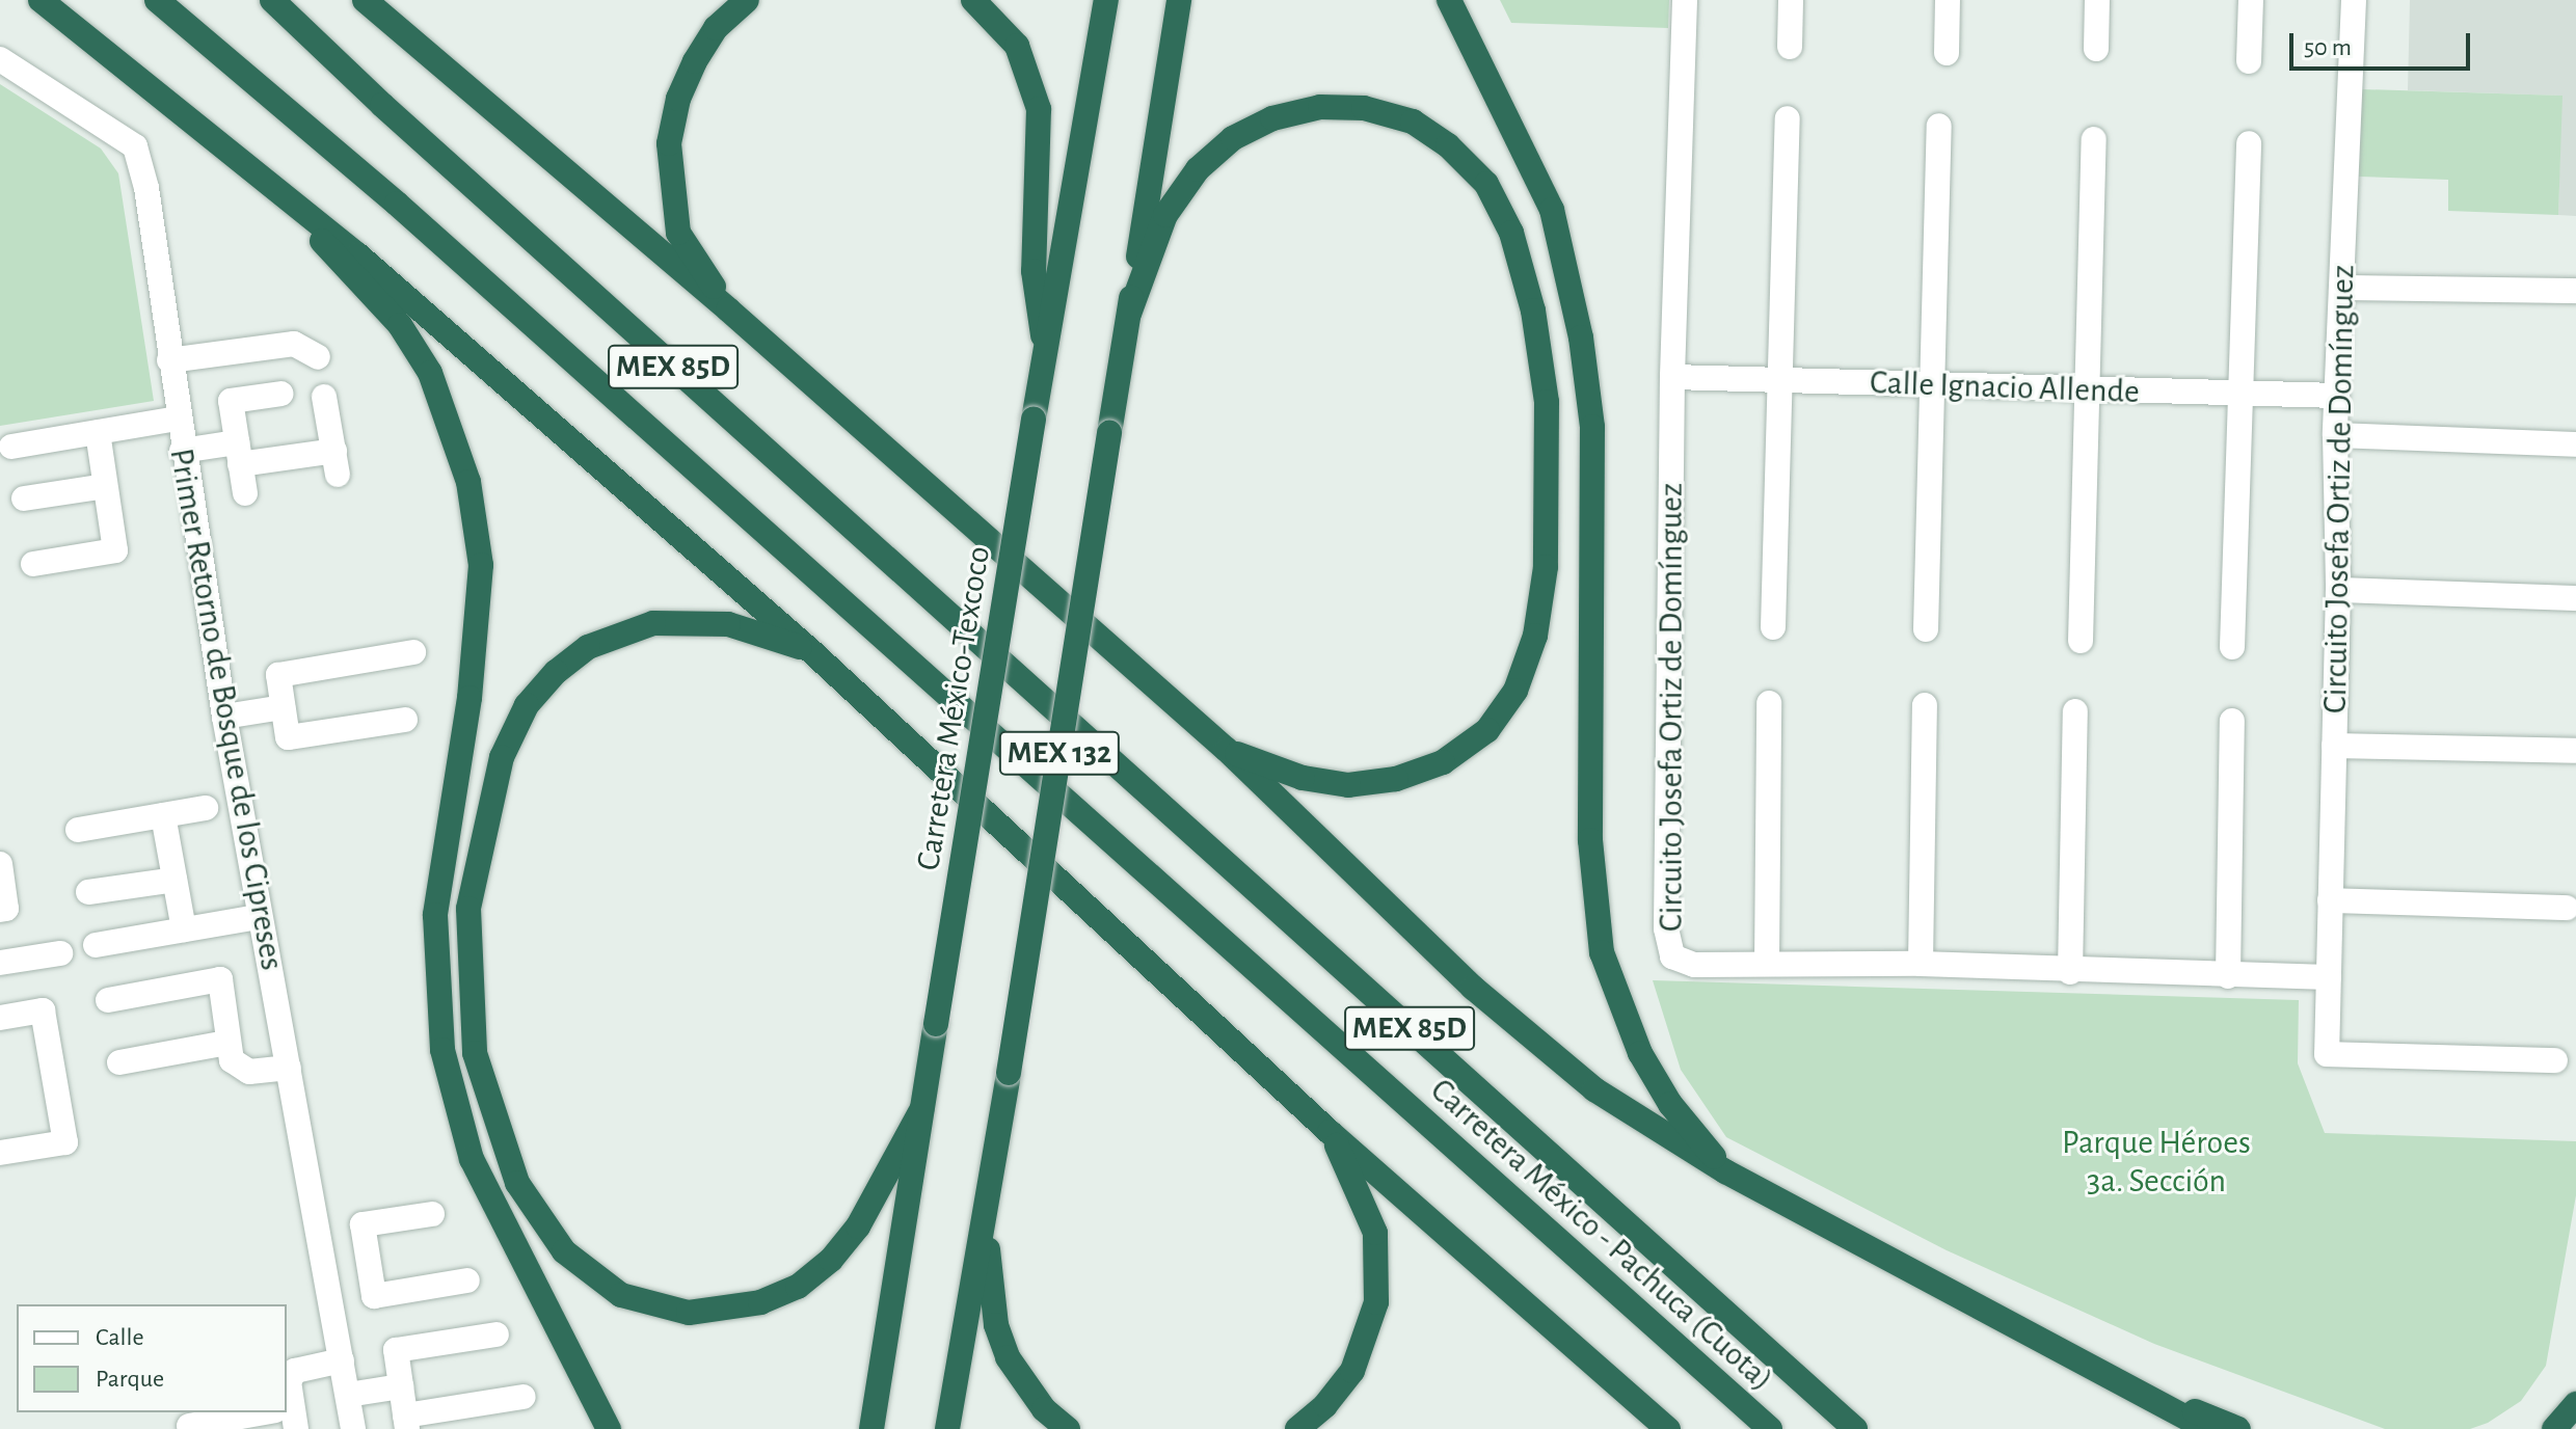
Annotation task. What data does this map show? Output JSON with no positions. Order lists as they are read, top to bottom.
{
  "streets": {
    "highway": [
      "MEX 85D",
      "Carretera México-Texcoco",
      "MEX 132",
      "Carretera México - Pachuca (Cuota)"
    ],
    "street": ["Calle Ignacio Allende", "Circuito Josefa Ortiz de Domínguez", "Primer Retorno de Bosque de los Cipreses"]
  },
  "crossings": [
    ["Calle Ignacio Allende", "Circuito Josefa Ortiz de Domínguez"]
  ],
  "parks": ["Parque Héroes 3a. Sección"],
  "legend": ["Calle", "Parque"],
  "scale_bar": "50 m"
}
